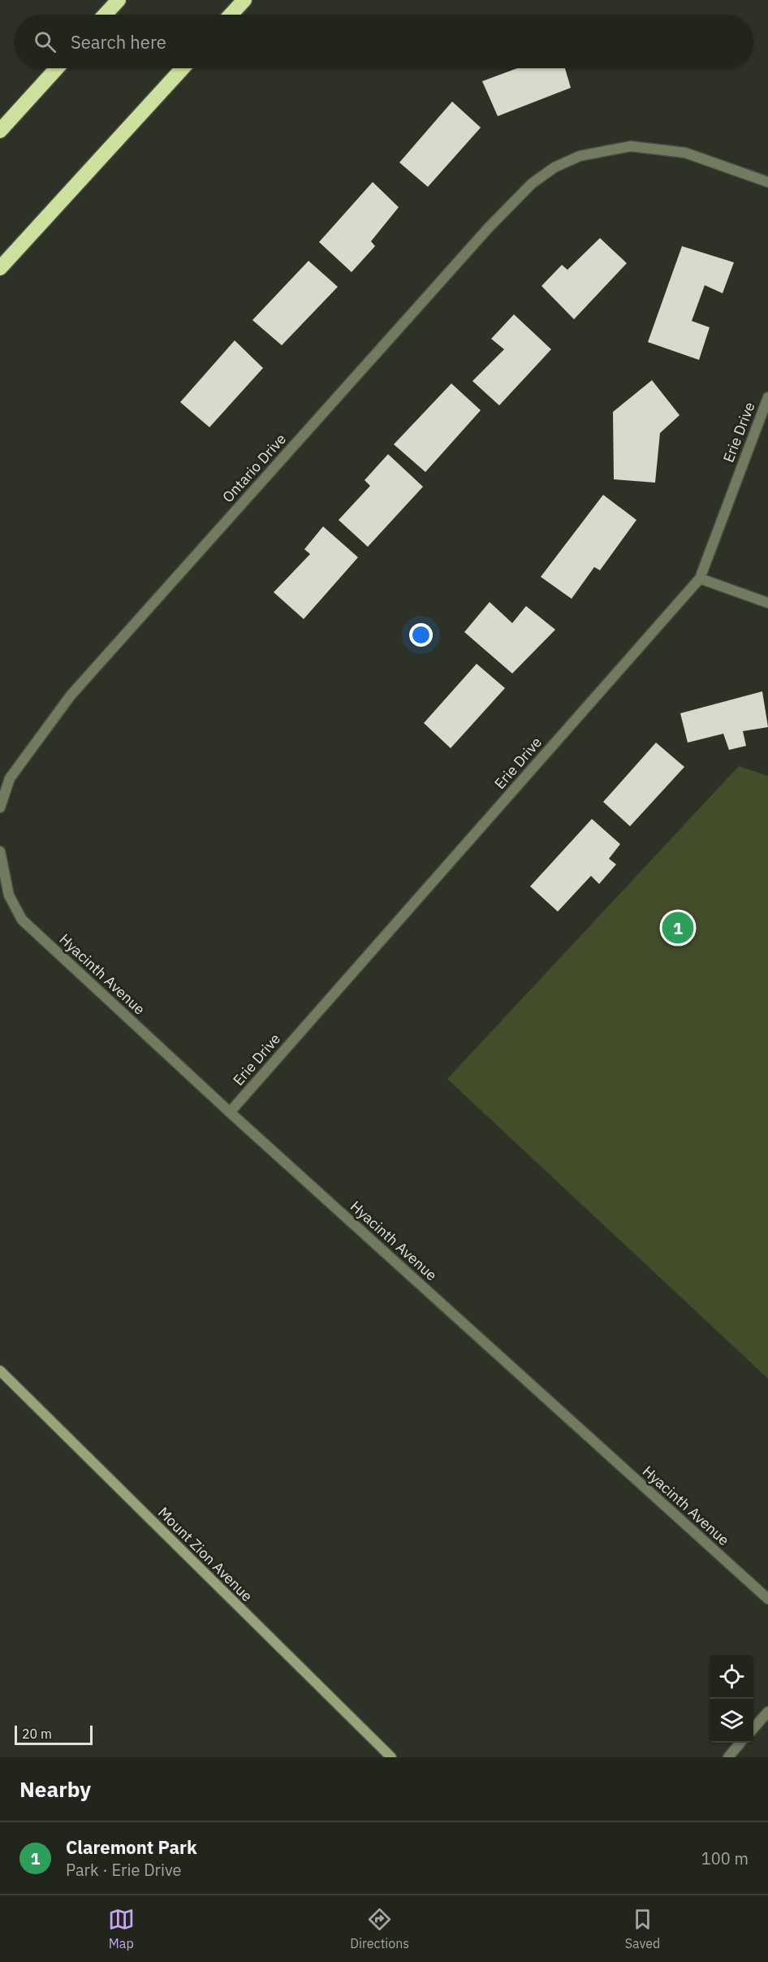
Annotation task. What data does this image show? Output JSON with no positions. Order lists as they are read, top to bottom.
{
  "streets": {
    "main road": ["Mount Zion Avenue"],
    "street": ["Erie Drive", "Ontario Drive", "Hyacinth Avenue"]
  },
  "crossings": [
    ["Erie Drive", "Hyacinth Avenue"]
  ],
  "scale_bar": "20 m",
  "page": {
    "search": "Search here",
    "pins": "1",
    "scale": "20 m",
    "heading": "Nearby",
    "list": [
      {
        "mark": "1",
        "name": "Claremont Park",
        "note": "Park · Erie Drive",
        "value": "100 m"
      }
    ],
    "nav": ["Map", "Directions", "Saved"]
  }
}
